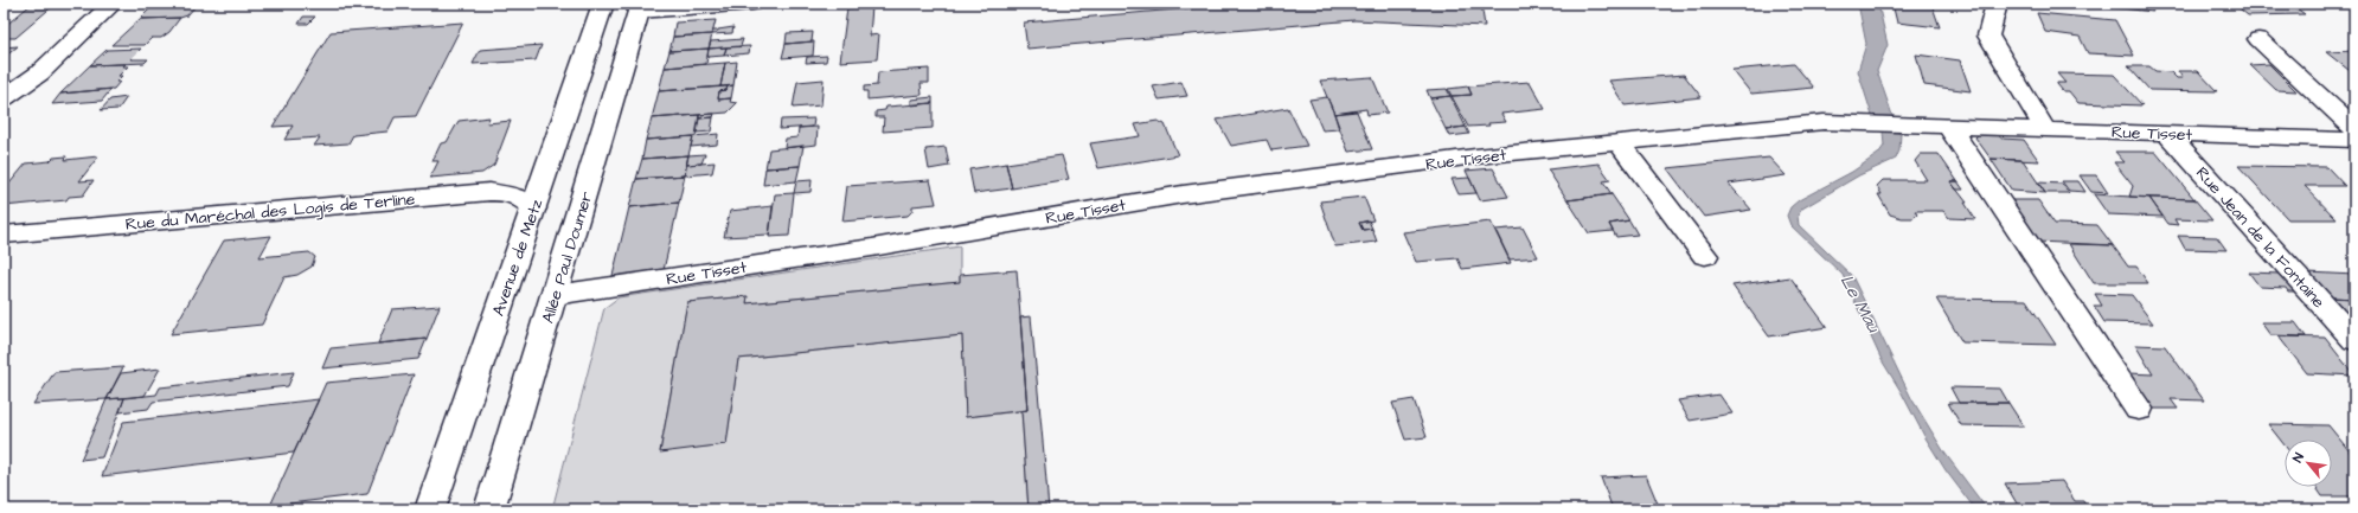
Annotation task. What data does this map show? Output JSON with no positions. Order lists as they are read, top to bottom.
{
  "streets": {
    "street": [
      "Rue Tisset",
      "Rue du Maréchal des Logis de Terline",
      "Rue Jean de la Fontaine",
      "Avenue de Metz",
      "Allée Paul Doumer"
    ]
  },
  "crossings": [
    ["Rue Tisset", "Rue Jean de la Fontaine"],
    ["Rue Tisset", "Allée Paul Doumer"],
    ["Rue du Maréchal des Logis de Terline", "Avenue de Metz"]
  ],
  "water": ["Le Mau"],
  "north": "top left"
}
